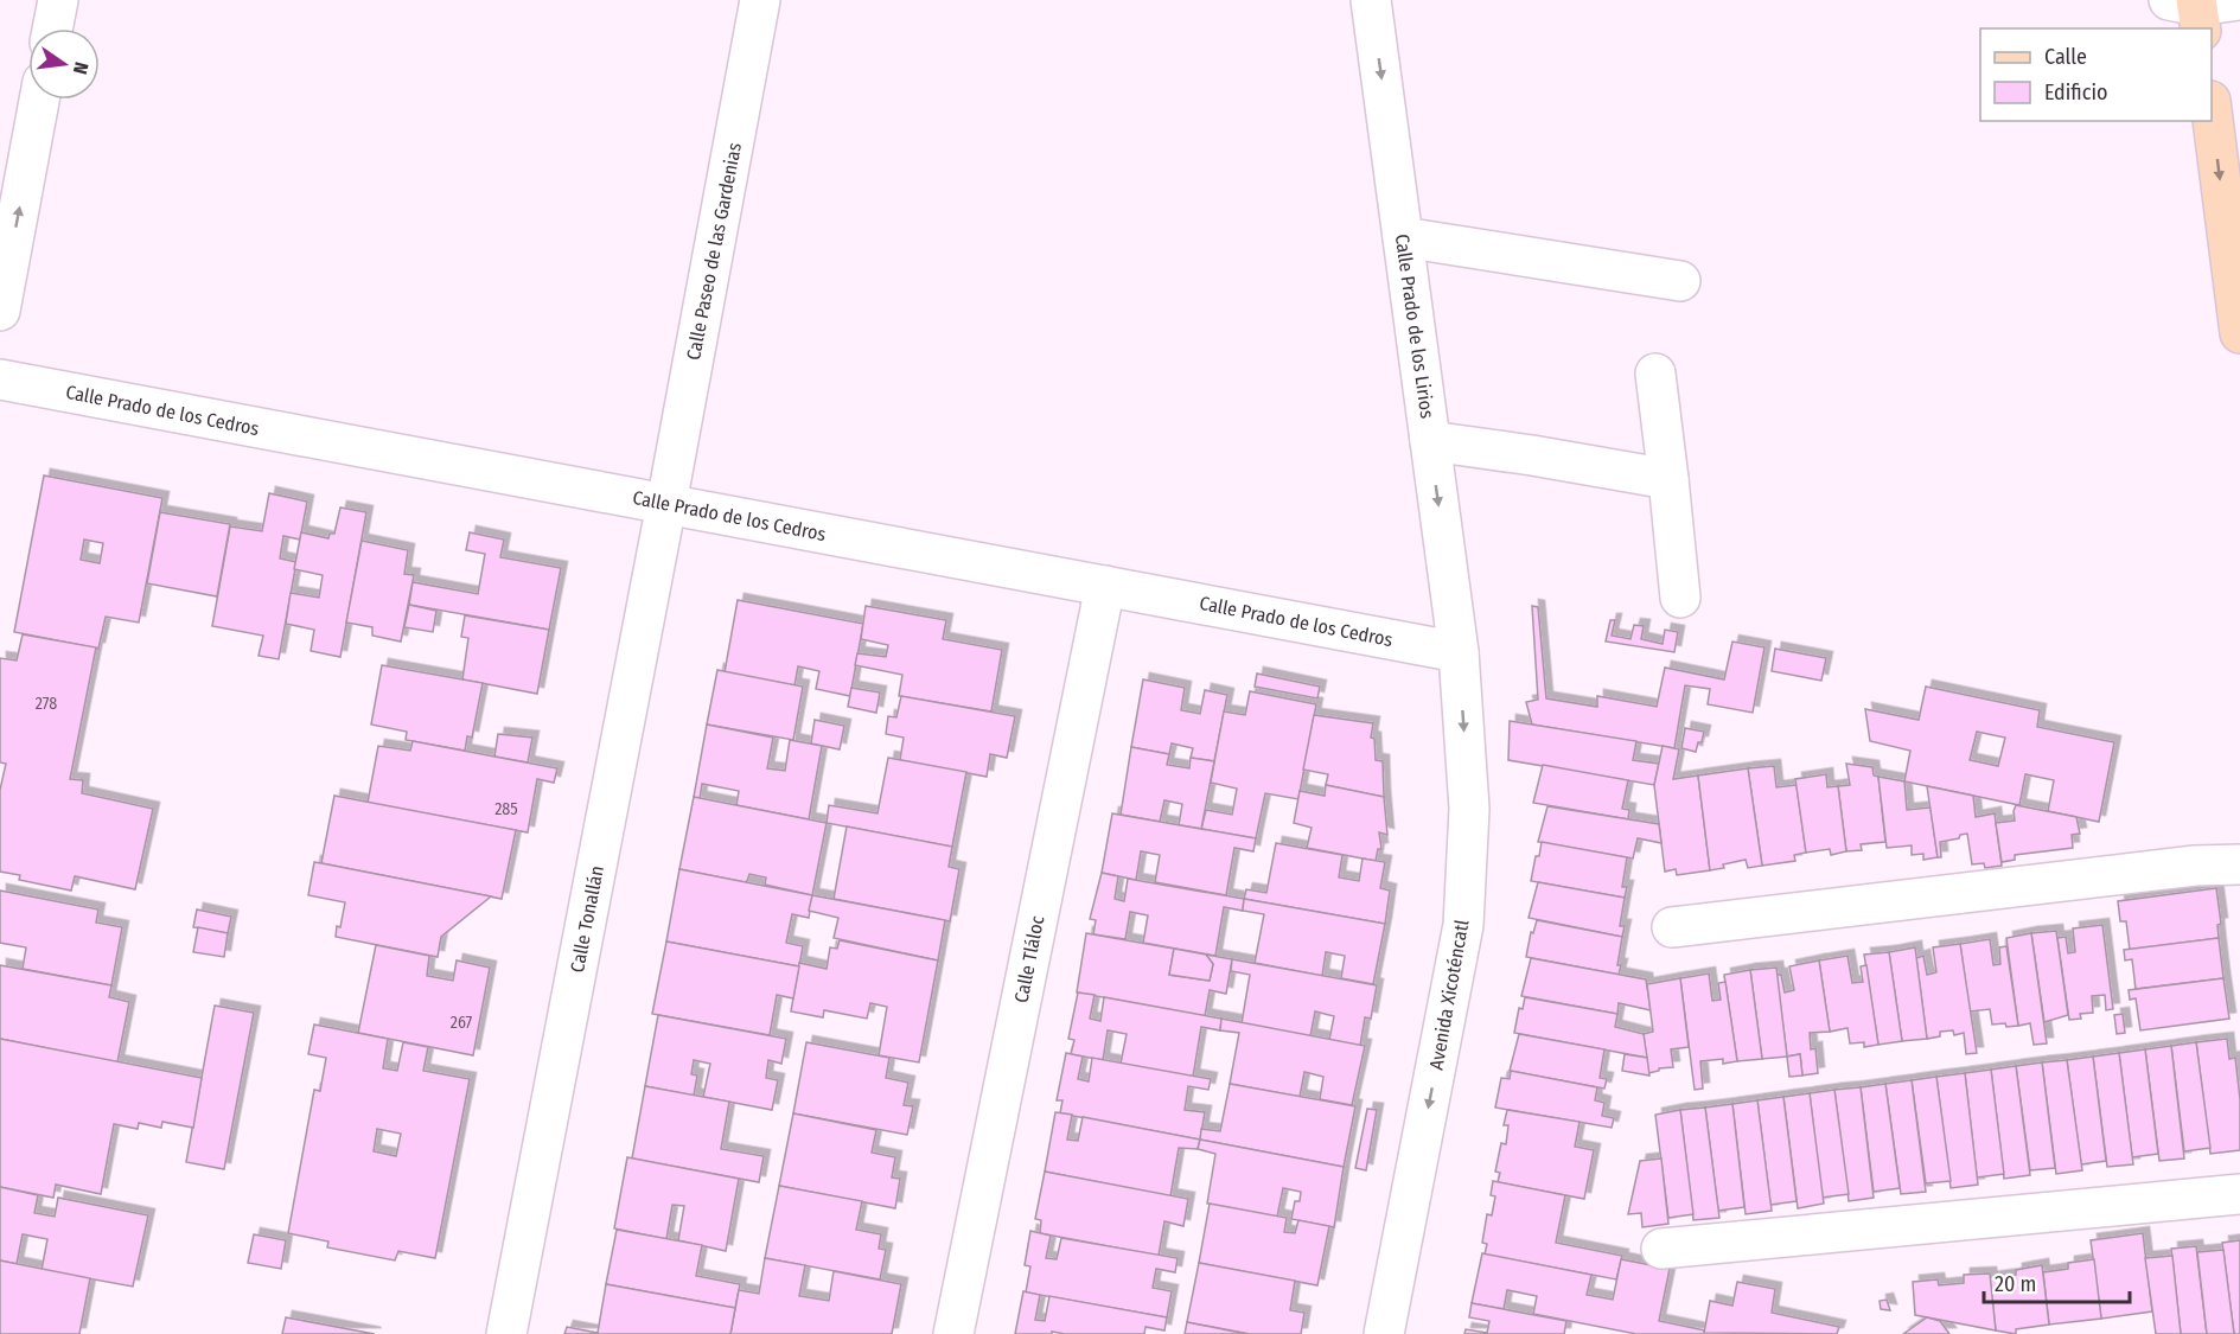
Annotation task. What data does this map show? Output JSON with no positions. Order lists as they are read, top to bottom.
{
  "streets": {
    "street": [
      "Calle Paseo de las Gardenias",
      "Calle Prado de los Lirios",
      "Calle Prado de los Cedros",
      "Calle Tonallán",
      "Calle Tláloc",
      "Avenida Xicoténcatl"
    ]
  },
  "crossings": [
    ["Calle Paseo de las Gardenias", "Calle Prado de los Cedros"],
    ["Calle Paseo de las Gardenias", "Calle Tonallán"],
    ["Calle Prado de los Lirios", "Calle Prado de los Cedros"],
    ["Calle Prado de los Lirios", "Avenida Xicoténcatl"],
    ["Calle Prado de los Cedros", "Calle Tonallán"],
    ["Calle Prado de los Cedros", "Calle Tláloc"],
    ["Calle Prado de los Cedros", "Avenida Xicoténcatl"]
  ],
  "one_way": ["Avenida Xicoténcatl"],
  "house_numbers": ["278", "285", "267"],
  "legend": ["Calle", "Edificio"],
  "scale_bar": "20 m",
  "north": "right"
}
